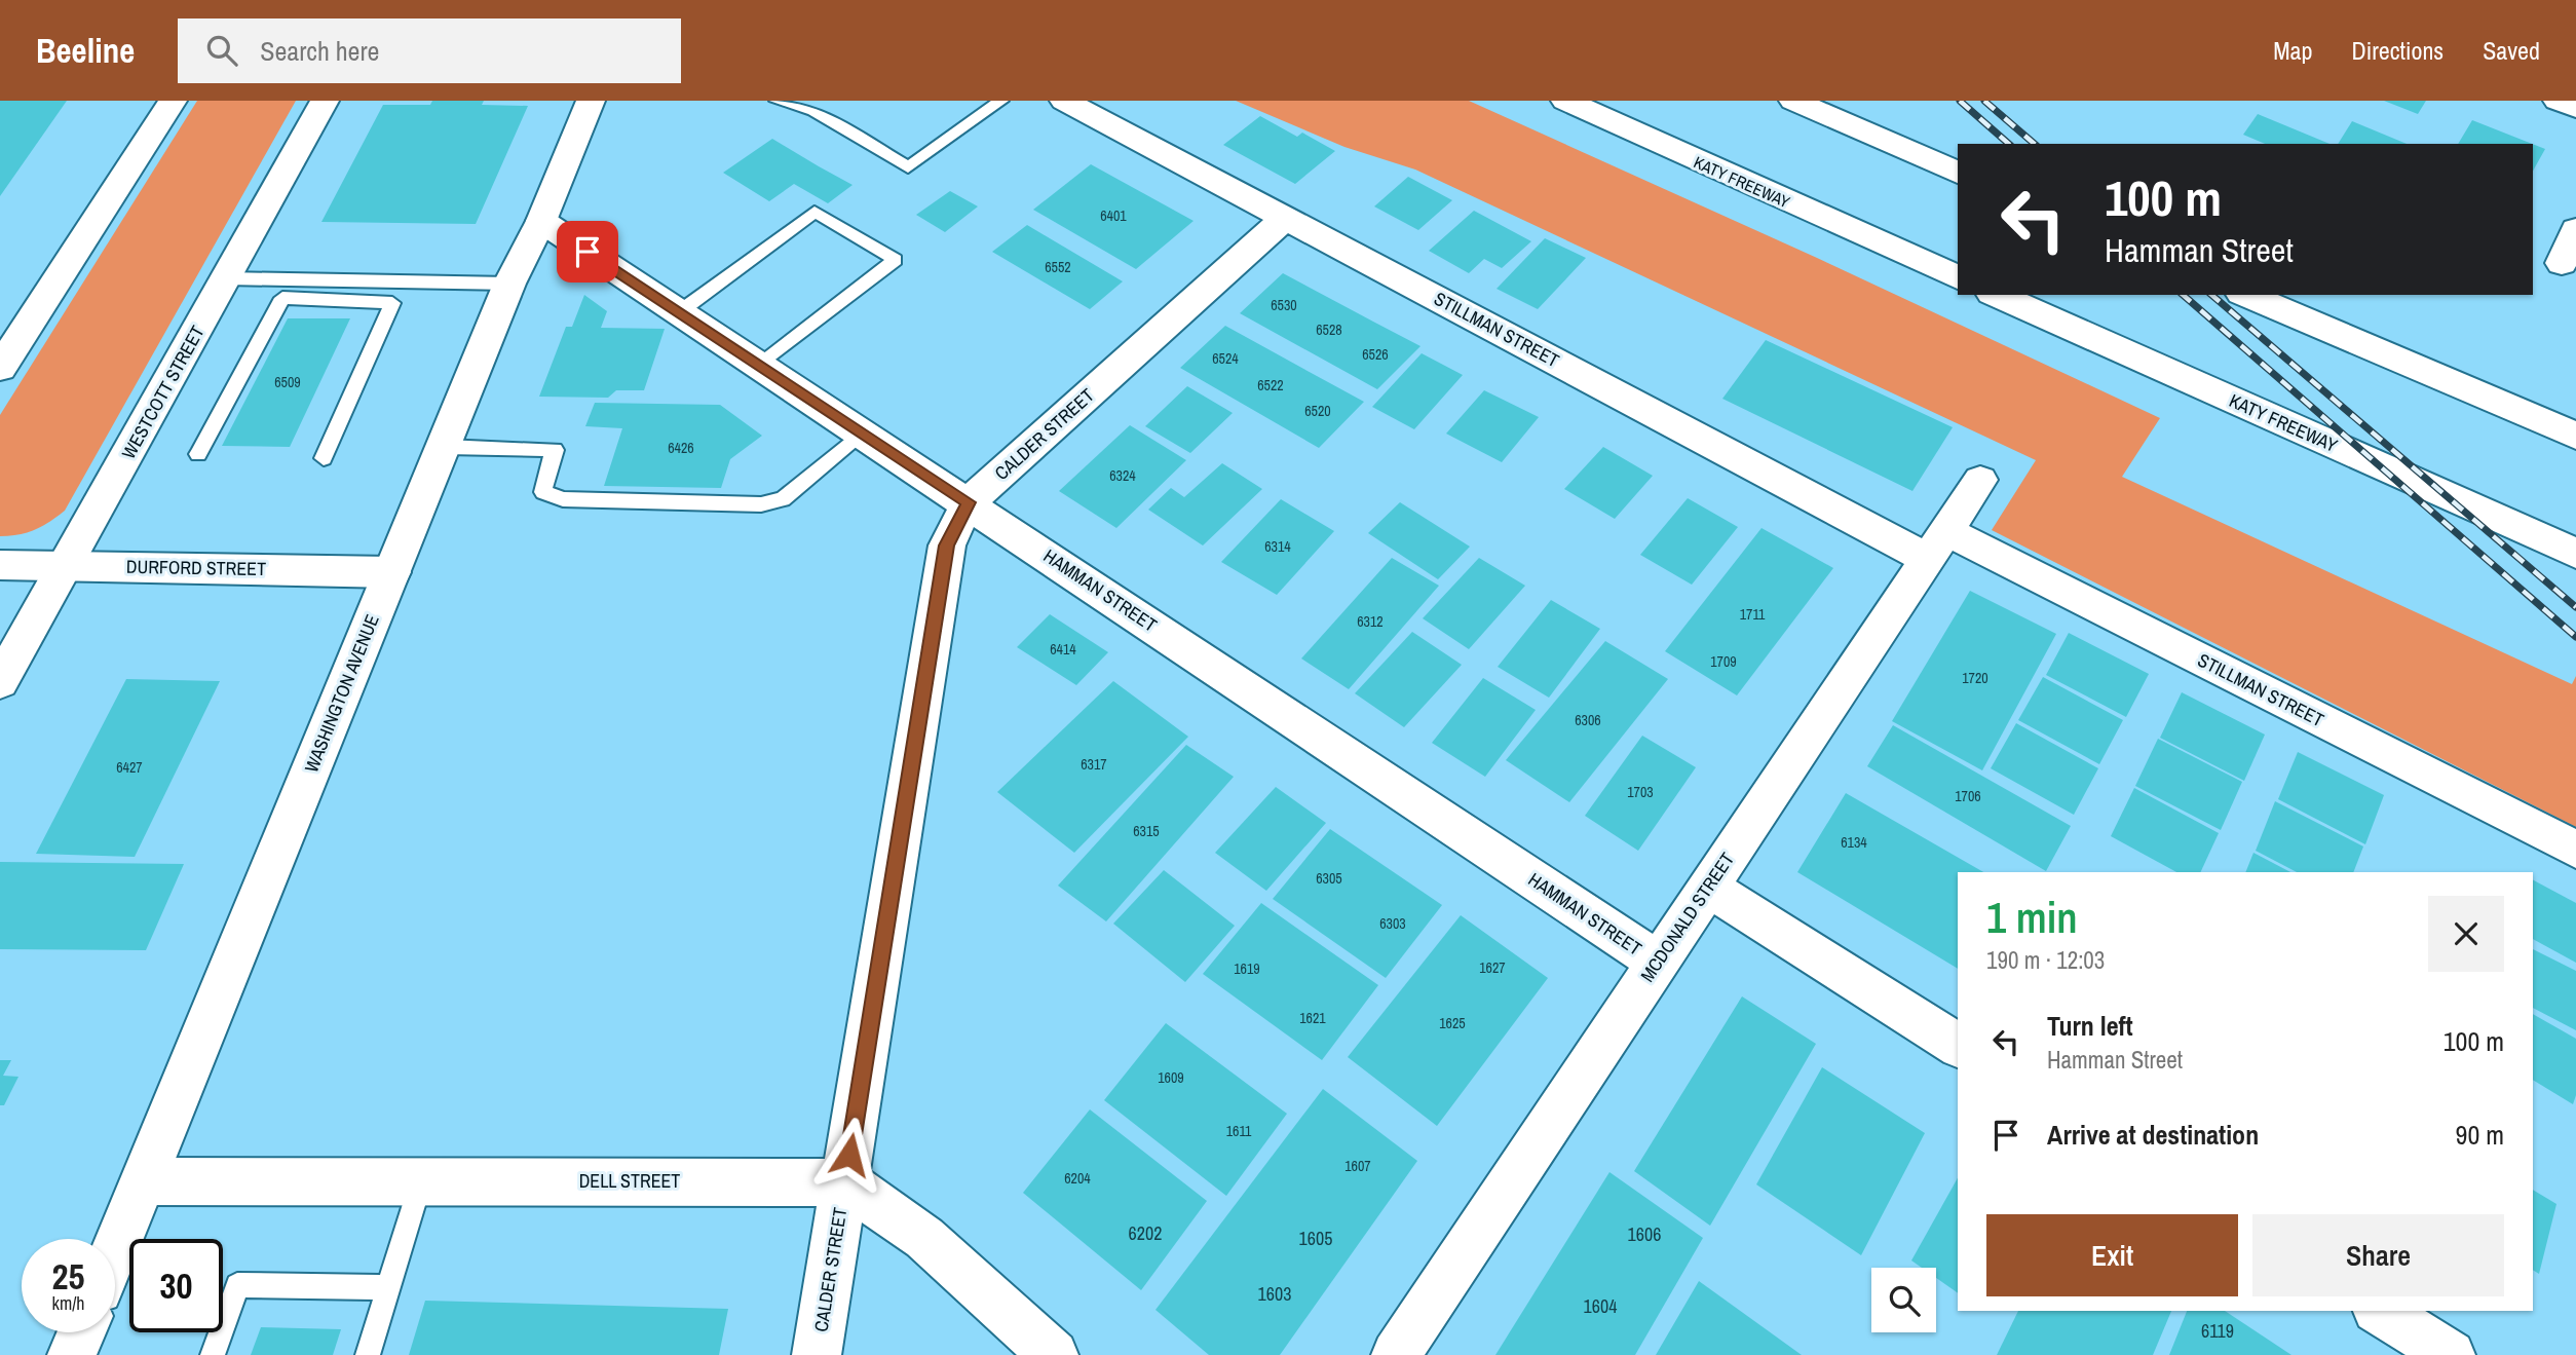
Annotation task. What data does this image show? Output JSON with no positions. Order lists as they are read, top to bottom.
{
  "streets": {
    "main road": [
      "KATY FREEWAY",
      "STILLMAN STREET",
      "WESTCOTT STREET",
      "CALDER STREET",
      "DURFORD STREET",
      "HAMMAN STREET",
      "WASHINGTON AVENUE",
      "MCDONALD STREET",
      "DELL STREET"
    ]
  },
  "crossings": [
    ["STILLMAN STREET", "CALDER STREET"],
    ["STILLMAN STREET", "MCDONALD STREET"],
    ["WESTCOTT STREET", "DURFORD STREET"],
    ["CALDER STREET", "HAMMAN STREET"],
    ["CALDER STREET", "DELL STREET"],
    ["DURFORD STREET", "WASHINGTON AVENUE"],
    ["HAMMAN STREET", "WASHINGTON AVENUE"],
    ["HAMMAN STREET", "MCDONALD STREET"],
    ["WASHINGTON AVENUE", "DELL STREET"]
  ],
  "house_numbers": [
    "6401",
    "6552",
    "6530",
    "6528",
    "6526",
    "6524",
    "6509",
    "6522",
    "6520",
    "6426",
    "6324",
    "6314",
    "1711",
    "6312",
    "6414",
    "1709",
    "1720",
    "6306",
    "6317",
    "6427",
    "1703",
    "1706",
    "6315",
    "6134",
    "6305",
    "6303",
    "1627",
    "1619",
    "1621",
    "1625",
    "1609",
    "1611",
    "1607",
    "6204",
    "6202",
    "1606",
    "1605",
    "1603",
    "1604",
    "6119"
  ],
  "page": {
    "header": "Beeline",
    "search": "Search here",
    "nav": ["Map", "Directions", "Saved"],
    "turn": ["100 m", "Hamman Street"],
    "heading": ["1 min", "190 m · 12:03"],
    "list": [
      {
        "name": "Turn left",
        "note": "Hamman Street",
        "value": "100 m"
      },
      {
        "name": "Arrive at destination",
        "value": "90 m"
      }
    ],
    "buttons": ["Exit", "Share"],
    "speed": "25 km/h",
    "limit": "30"
  }
}
